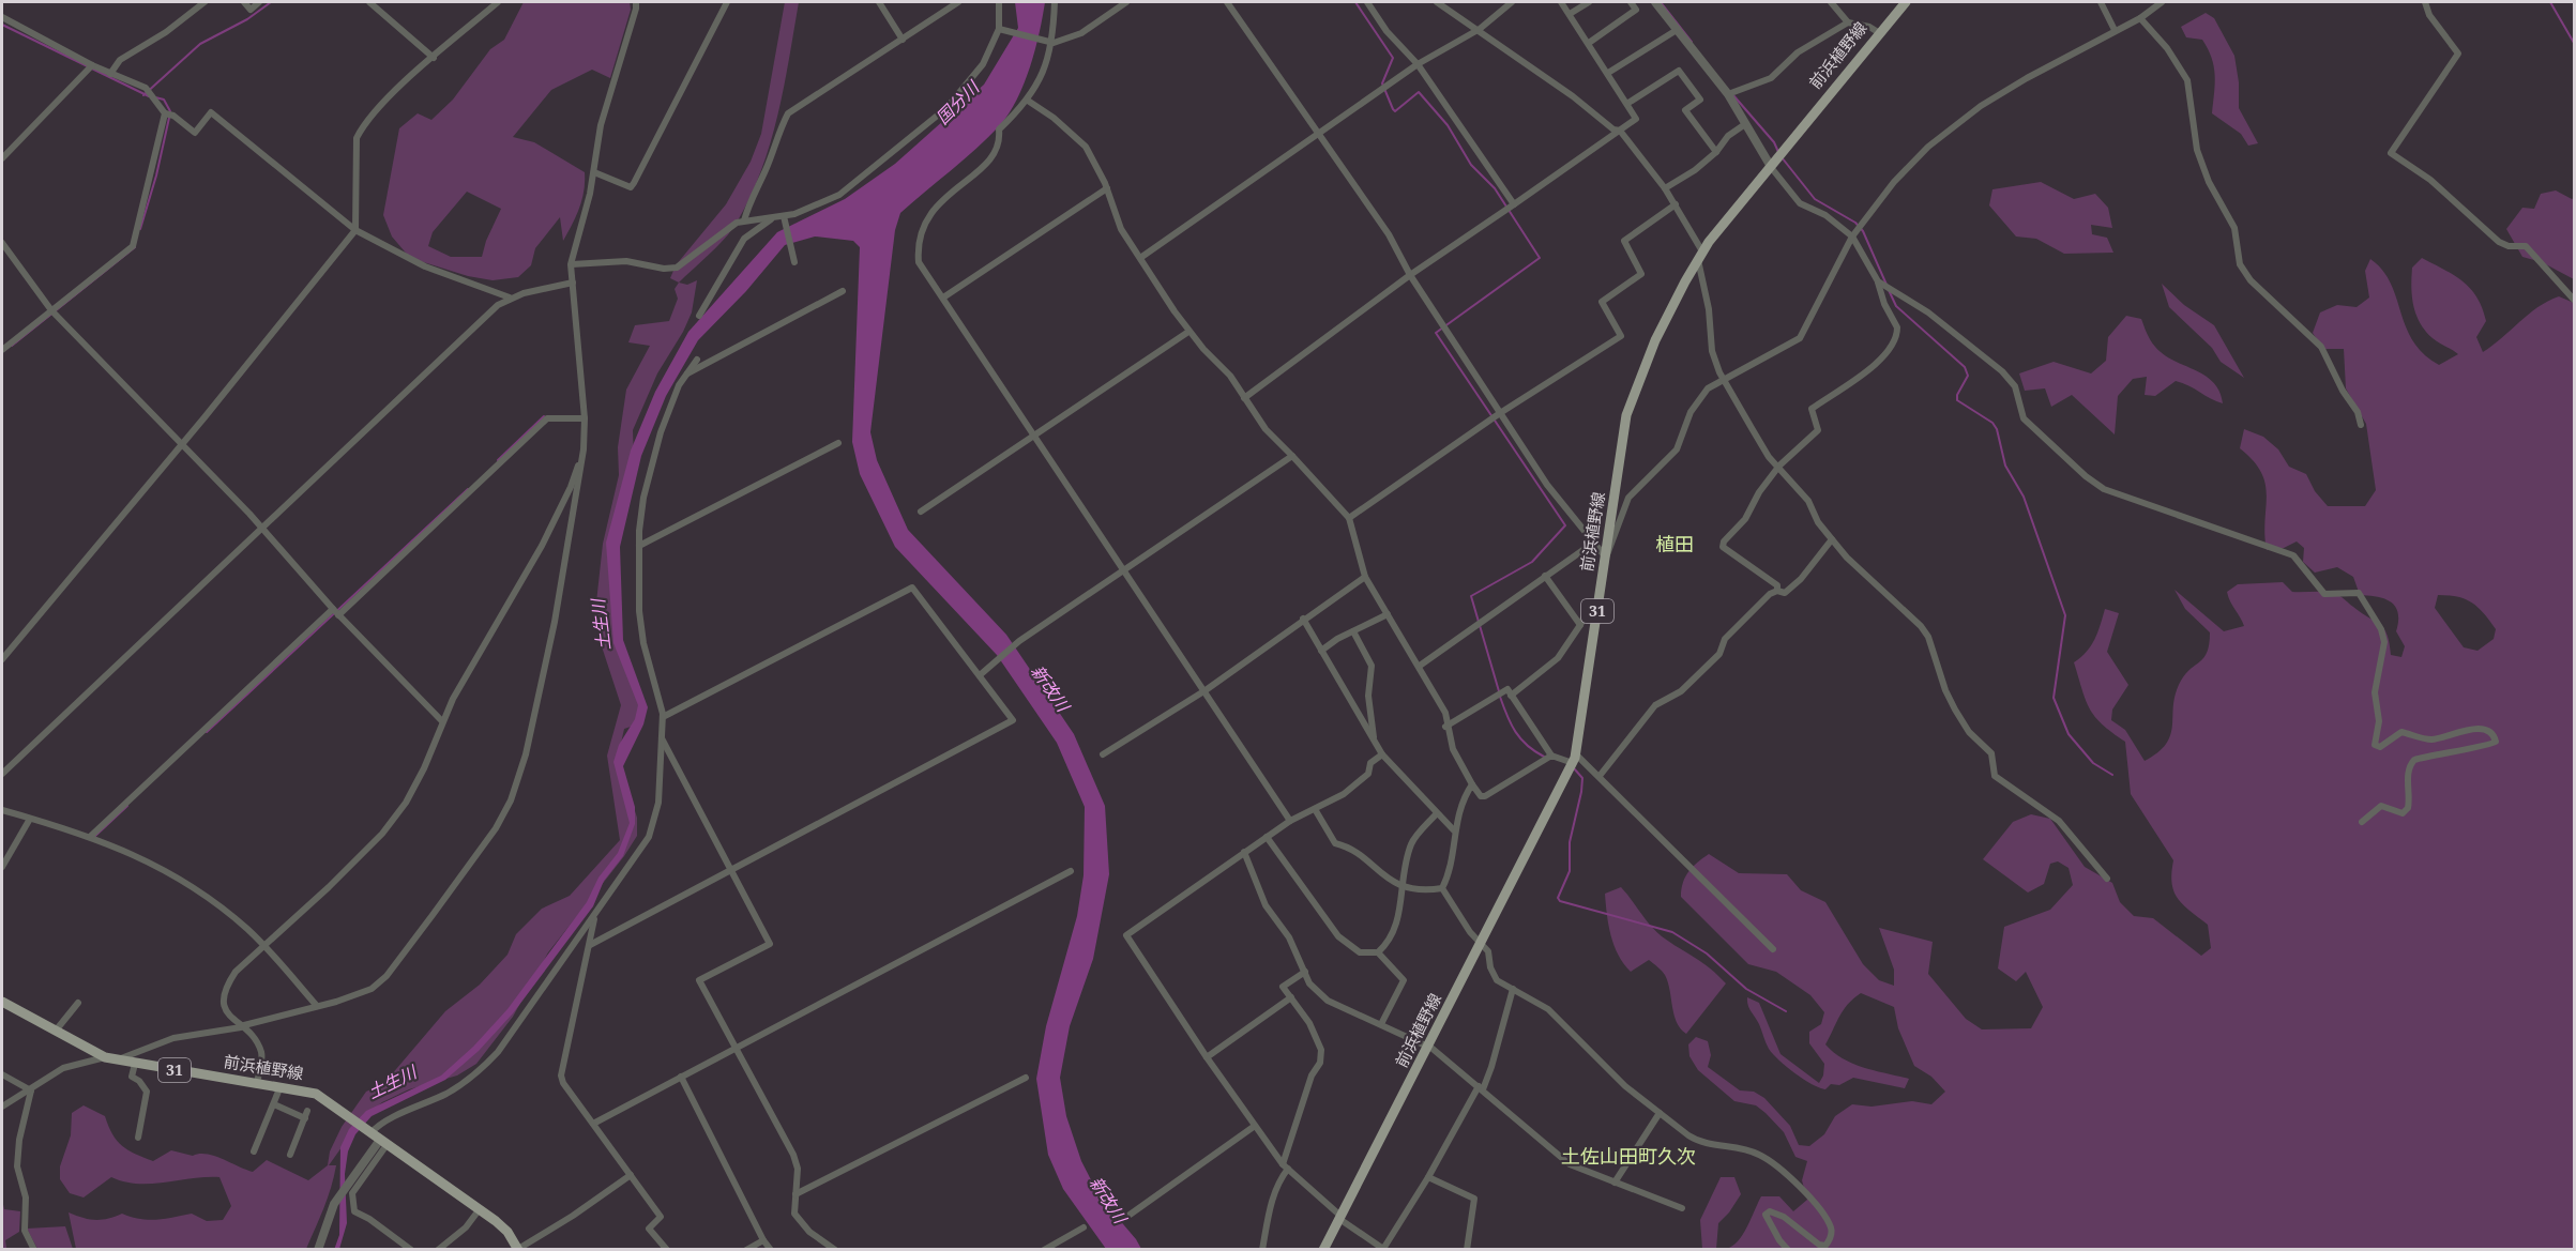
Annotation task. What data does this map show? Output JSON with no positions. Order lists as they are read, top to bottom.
{
  "streets": {
    "main road": ["前浜植野線", "31"]
  },
  "districts": ["植田", "土佐山田町久次"],
  "water": ["国分川", "土生川", "新改川"]
}
